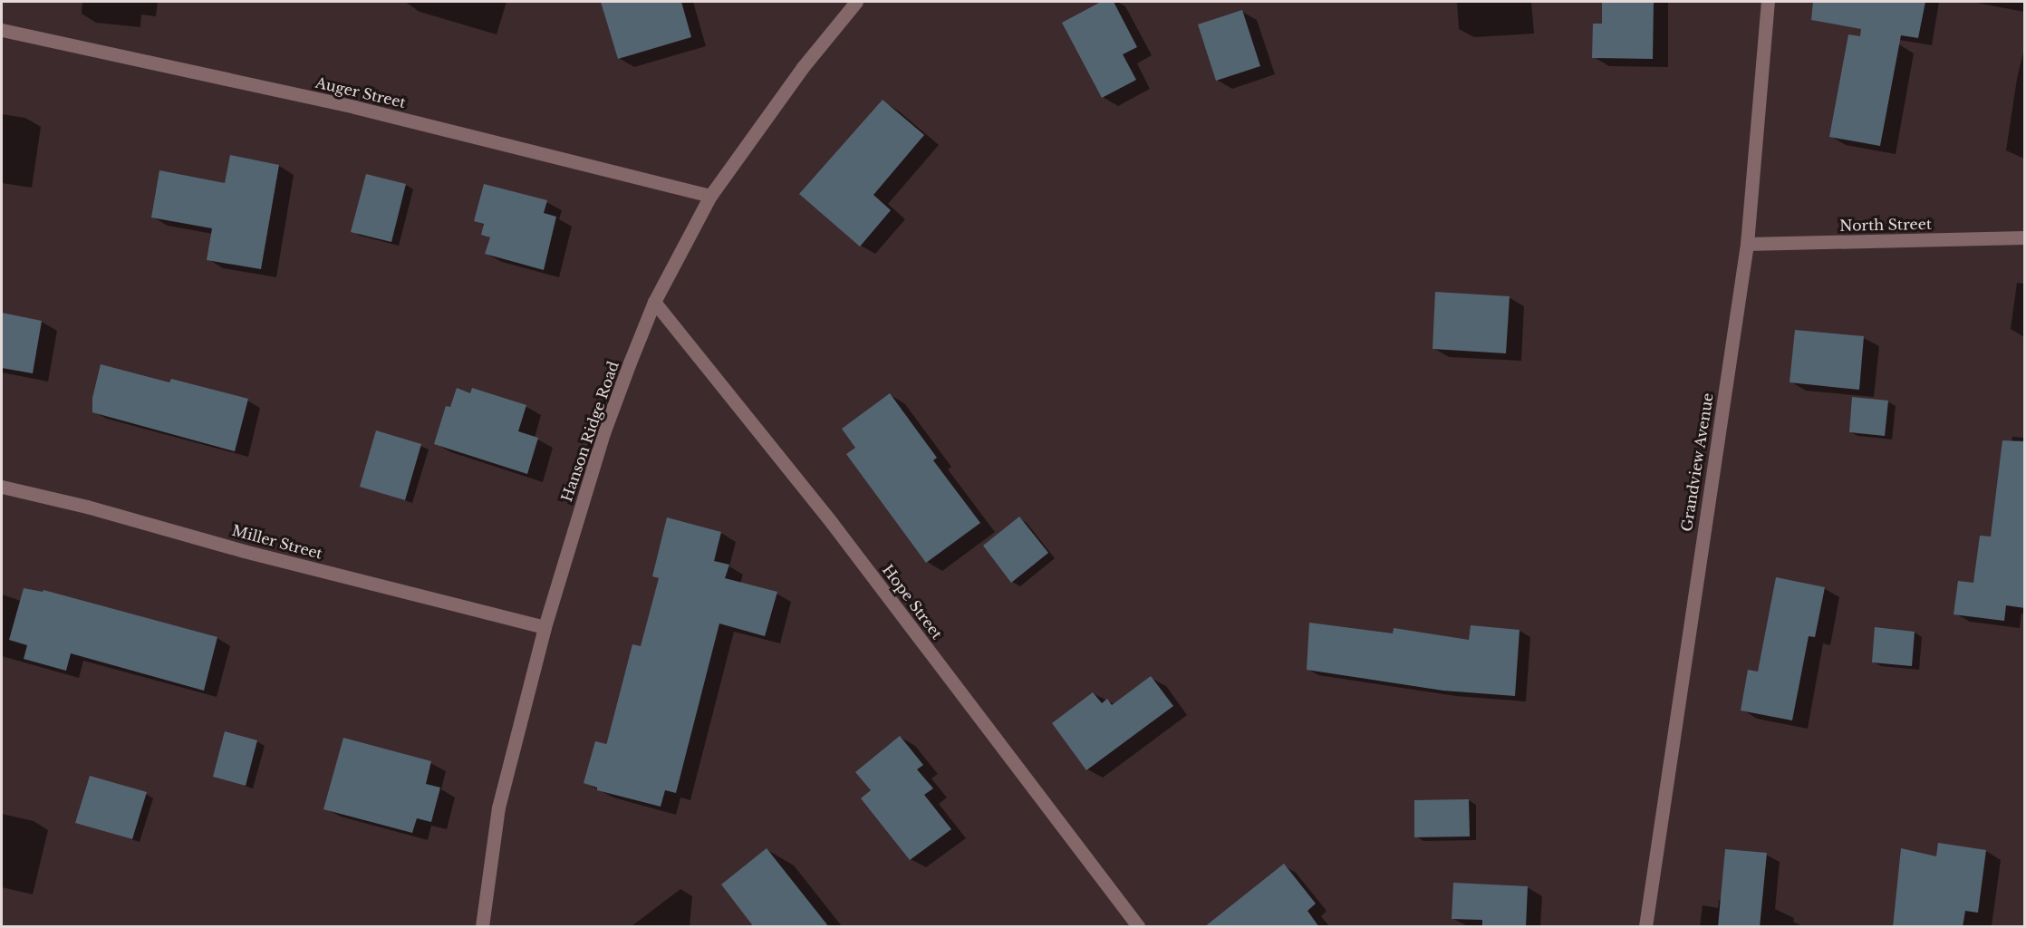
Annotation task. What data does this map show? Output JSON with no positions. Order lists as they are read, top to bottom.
{
  "streets": {
    "street": [
      "Auger Street",
      "North Street",
      "Hanson Ridge Road",
      "Grandview Avenue",
      "Miller Street",
      "Hope Street"
    ]
  },
  "crossings": [
    ["Auger Street", "Hanson Ridge Road"],
    ["North Street", "Grandview Avenue"],
    ["Hanson Ridge Road", "Miller Street"],
    ["Hanson Ridge Road", "Hope Street"]
  ]
}
